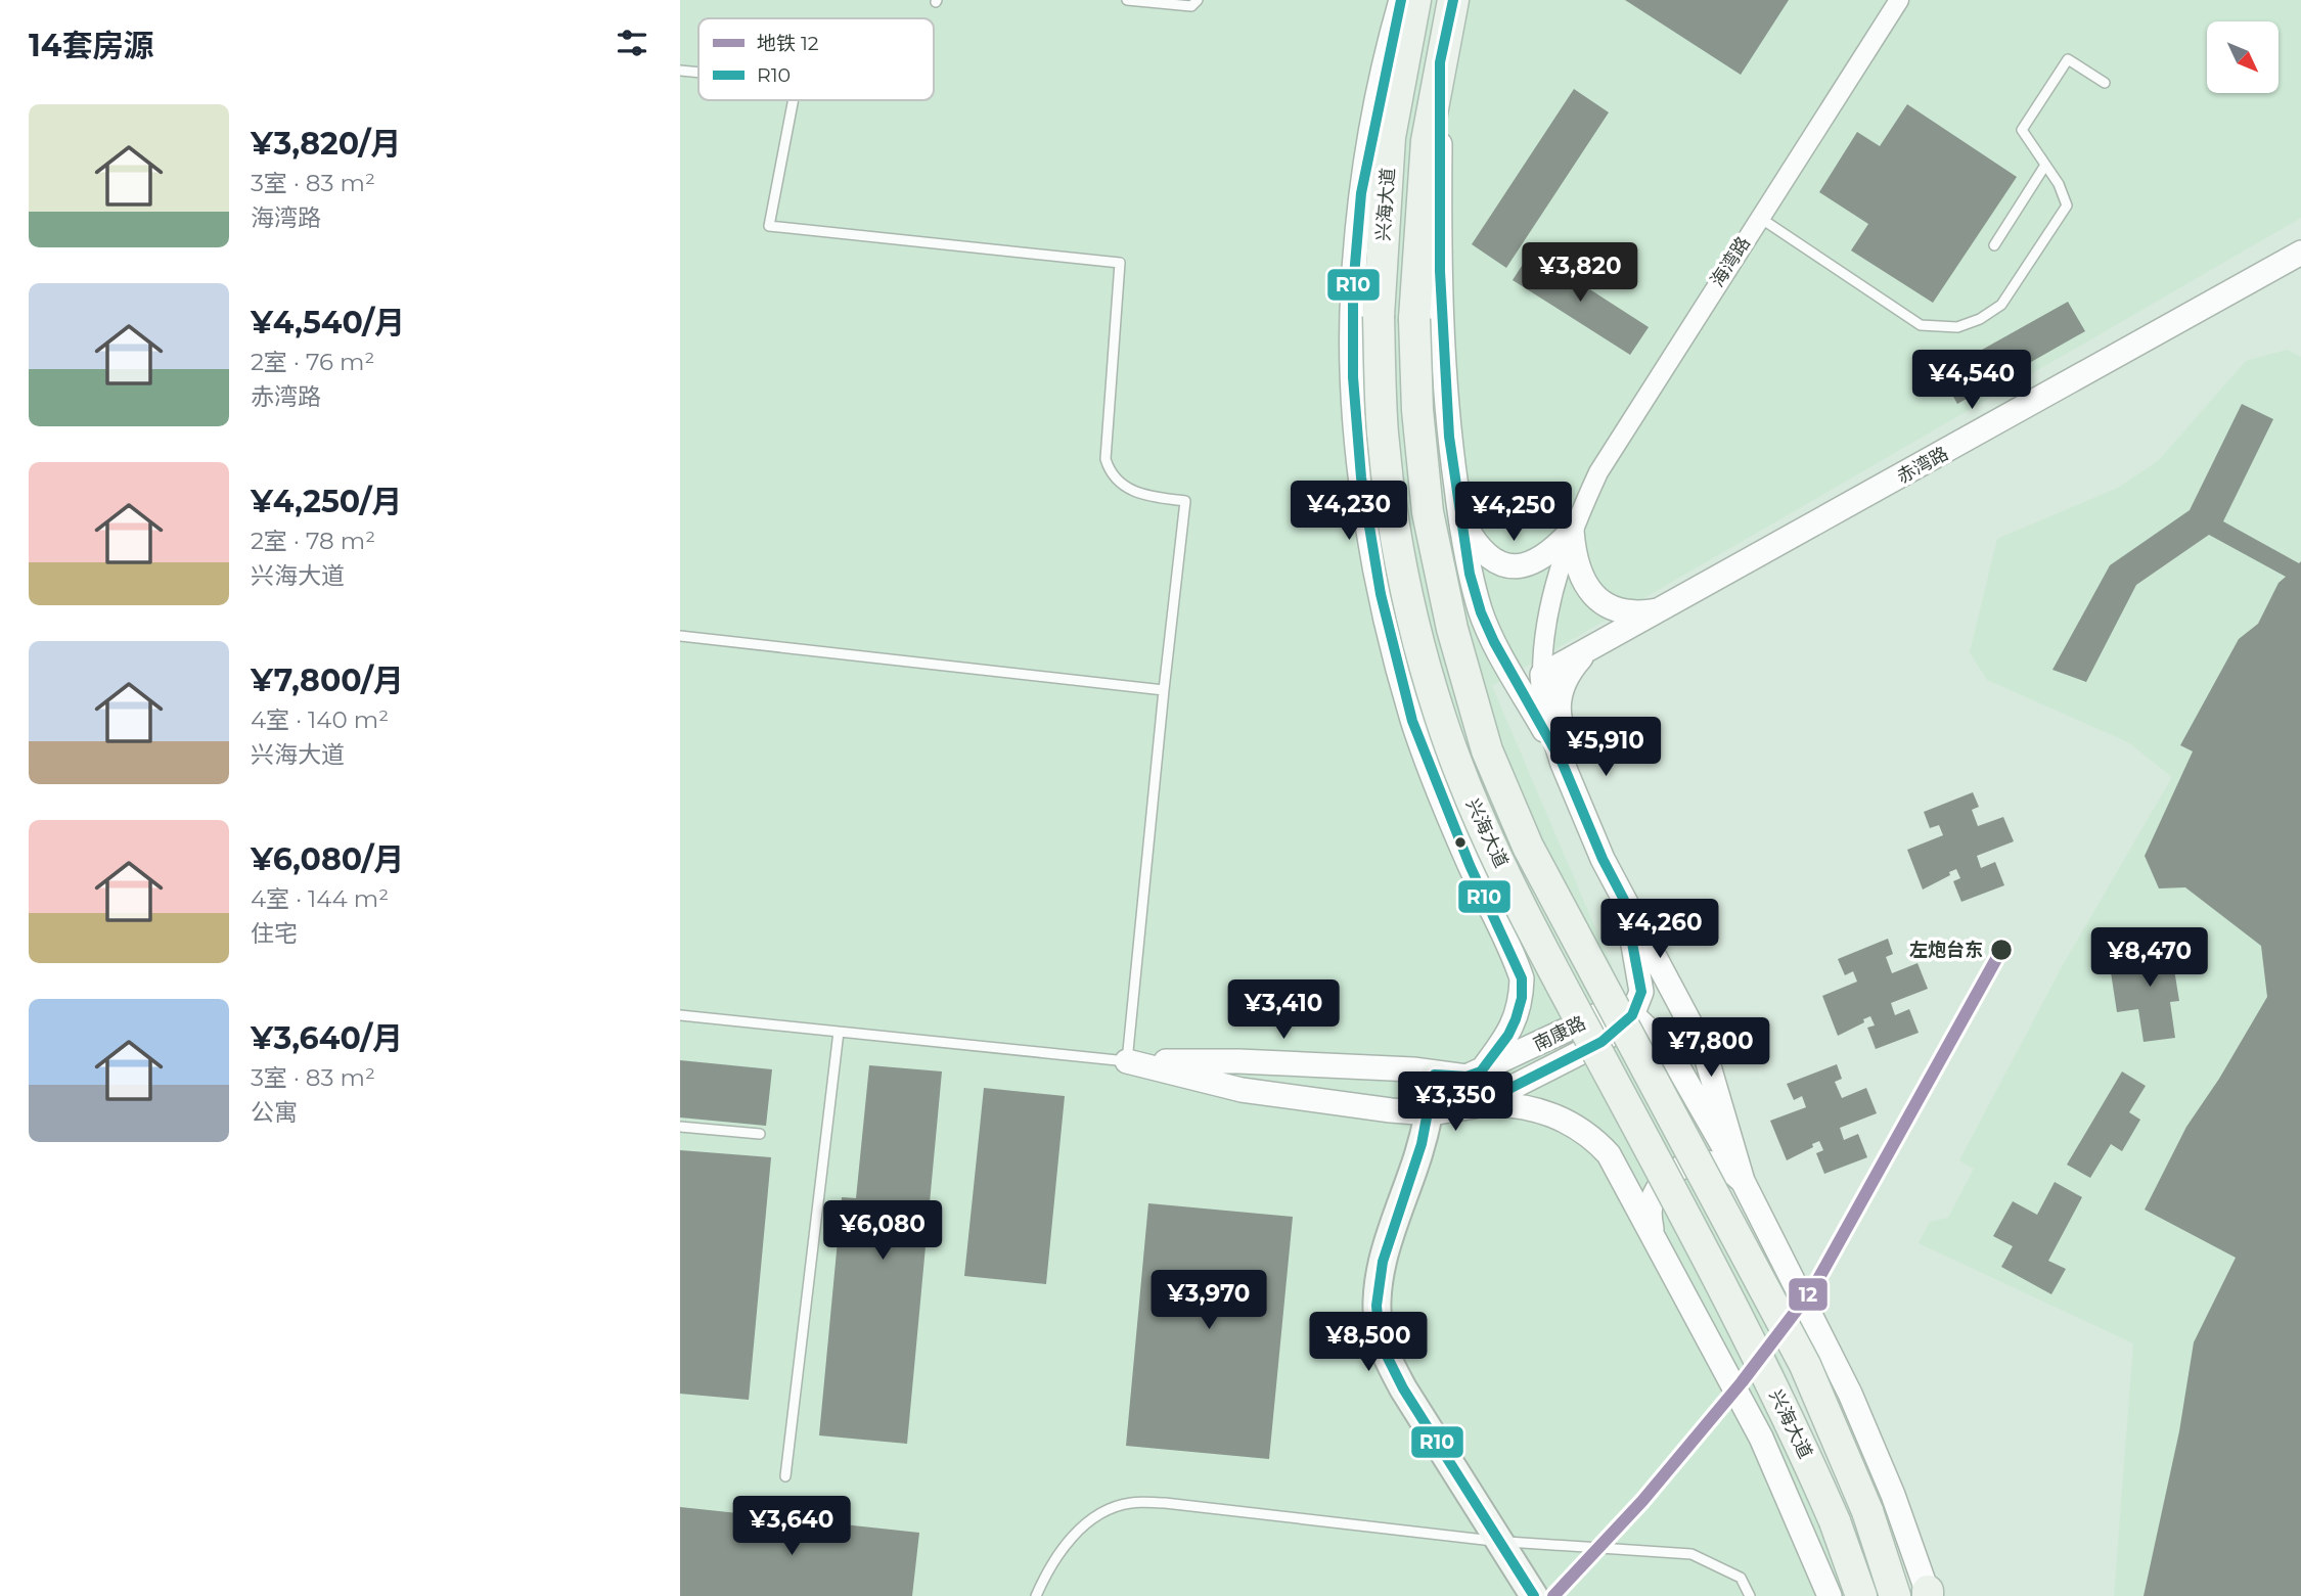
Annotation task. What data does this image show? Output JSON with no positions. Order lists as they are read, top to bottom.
{
  "streets": {
    "main road": ["兴海大道"],
    "street": ["海湾路", "赤湾路", "南康路"]
  },
  "crossings": [
    ["兴海大道", "海湾路"],
    ["兴海大道", "赤湾路"],
    ["兴海大道", "南康路"],
    ["海湾路", "赤湾路"]
  ],
  "places": ["左炮台东"],
  "lines": ["transit line R10", "metro line 12"],
  "legend": ["地铁 12", "R10"],
  "north": "bottom right",
  "page": {
    "heading": "14套房源",
    "list": [
      {
        "name": "¥3,820/月",
        "note": "3室 · 83 m² · 海湾路"
      },
      {
        "name": "¥4,540/月",
        "note": "2室 · 76 m² · 赤湾路"
      },
      {
        "name": "¥4,250/月",
        "note": "2室 · 78 m² · 兴海大道"
      },
      {
        "name": "¥7,800/月",
        "note": "4室 · 140 m² · 兴海大道"
      },
      {
        "name": "¥6,080/月",
        "note": "4室 · 144 m² · 住宅"
      },
      {
        "name": "¥3,640/月",
        "note": "3室 · 83 m² · 公寓"
      }
    ],
    "price": [
      "¥3,820",
      "¥4,540",
      "¥4,230",
      "¥4,250",
      "¥5,910",
      "¥4,260",
      "¥8,470",
      "¥3,410",
      "¥7,800",
      "¥3,350",
      "¥6,080",
      "¥3,970",
      "¥8,500",
      "¥3,640"
    ]
  }
}
